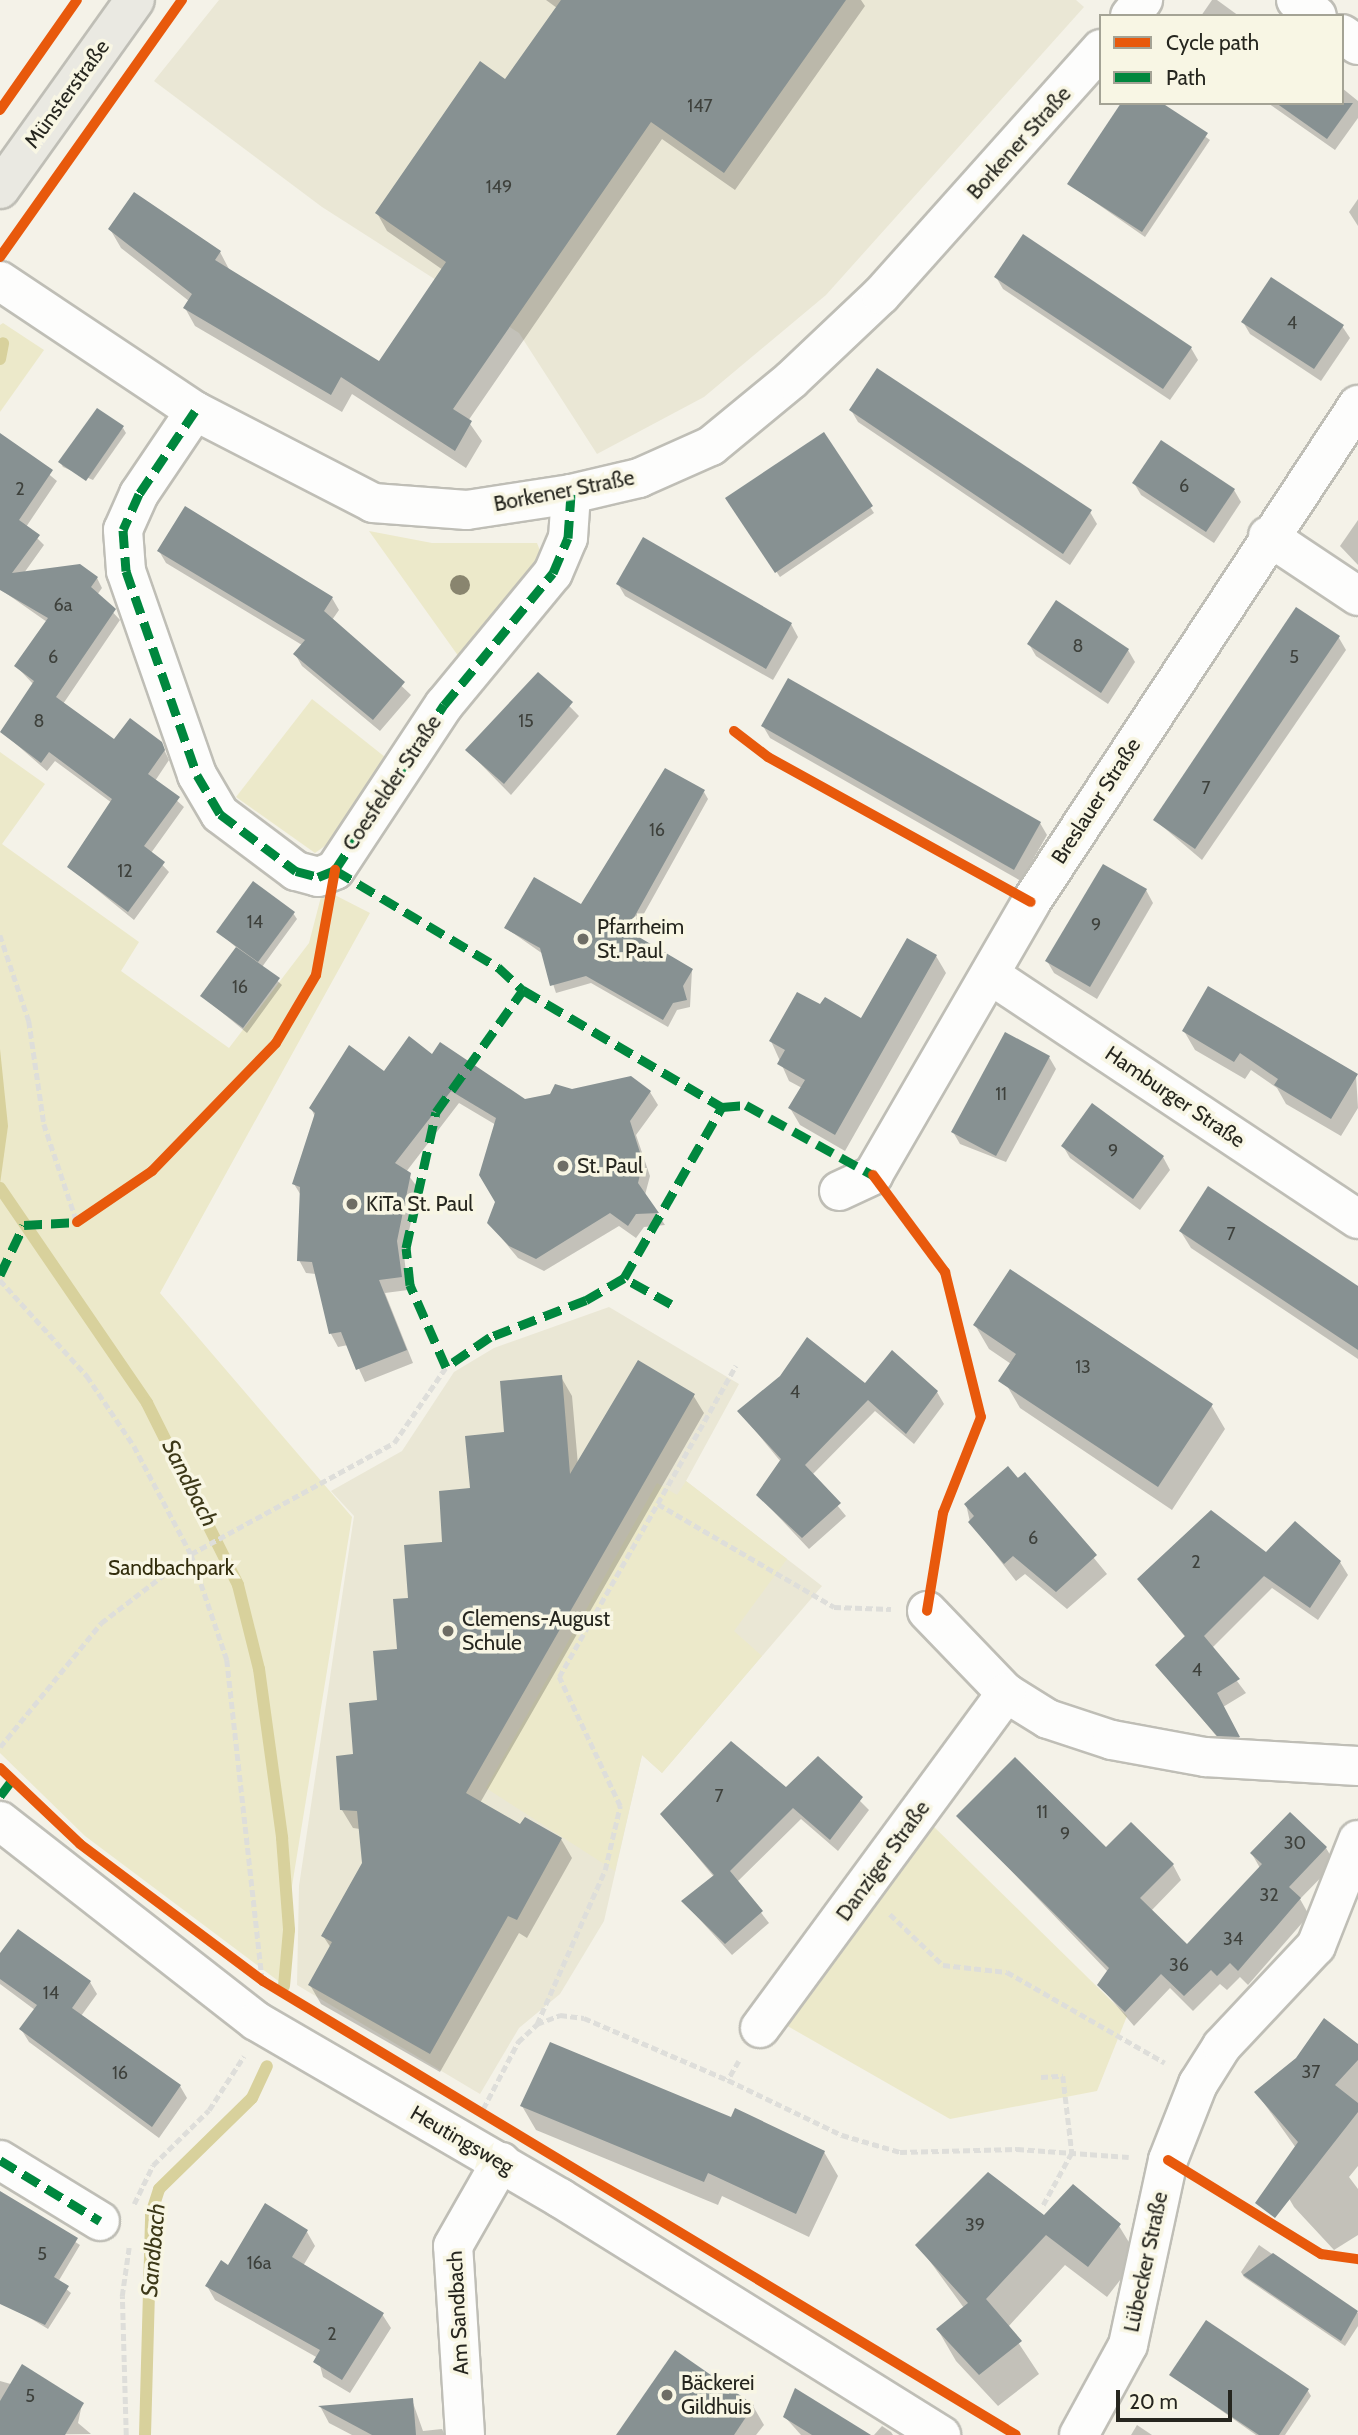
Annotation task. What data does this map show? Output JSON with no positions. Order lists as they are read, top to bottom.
{
  "streets": {
    "main road": ["Münsterstraße"],
    "street": [
      "Borkener Straße",
      "Coesfelder Straße",
      "Breslauer Straße",
      "Hamburger Straße",
      "Danziger Straße",
      "Heutingsweg",
      "Lübecker Straße",
      "Am Sandbach"
    ]
  },
  "crossings": [
    ["Borkener Straße", "Coesfelder Straße"],
    ["Breslauer Straße", "Hamburger Straße"],
    ["Heutingsweg", "Am Sandbach"]
  ],
  "water": ["Sandbach"],
  "parks": ["Sandbachpark"],
  "places": [
    "Pfarrheim St. Paul",
    "St. Paul",
    "KiTa St. Paul",
    "Clemens-August Schule",
    "Bäckerei Gildhuis"
  ],
  "house_numbers": [
    "147",
    "149",
    "4",
    "6",
    "2",
    "6a",
    "8",
    "6",
    "5",
    "8",
    "15",
    "7",
    "16",
    "12",
    "14",
    "9",
    "16",
    "11",
    "9",
    "7",
    "13",
    "4",
    "6",
    "2",
    "4",
    "7",
    "11",
    "9",
    "30",
    "32",
    "34",
    "36",
    "14",
    "37",
    "16",
    "39",
    "5",
    "16a",
    "2",
    "5"
  ],
  "legend": ["Cycle path", "Path"],
  "scale_bar": "20 m"
}
